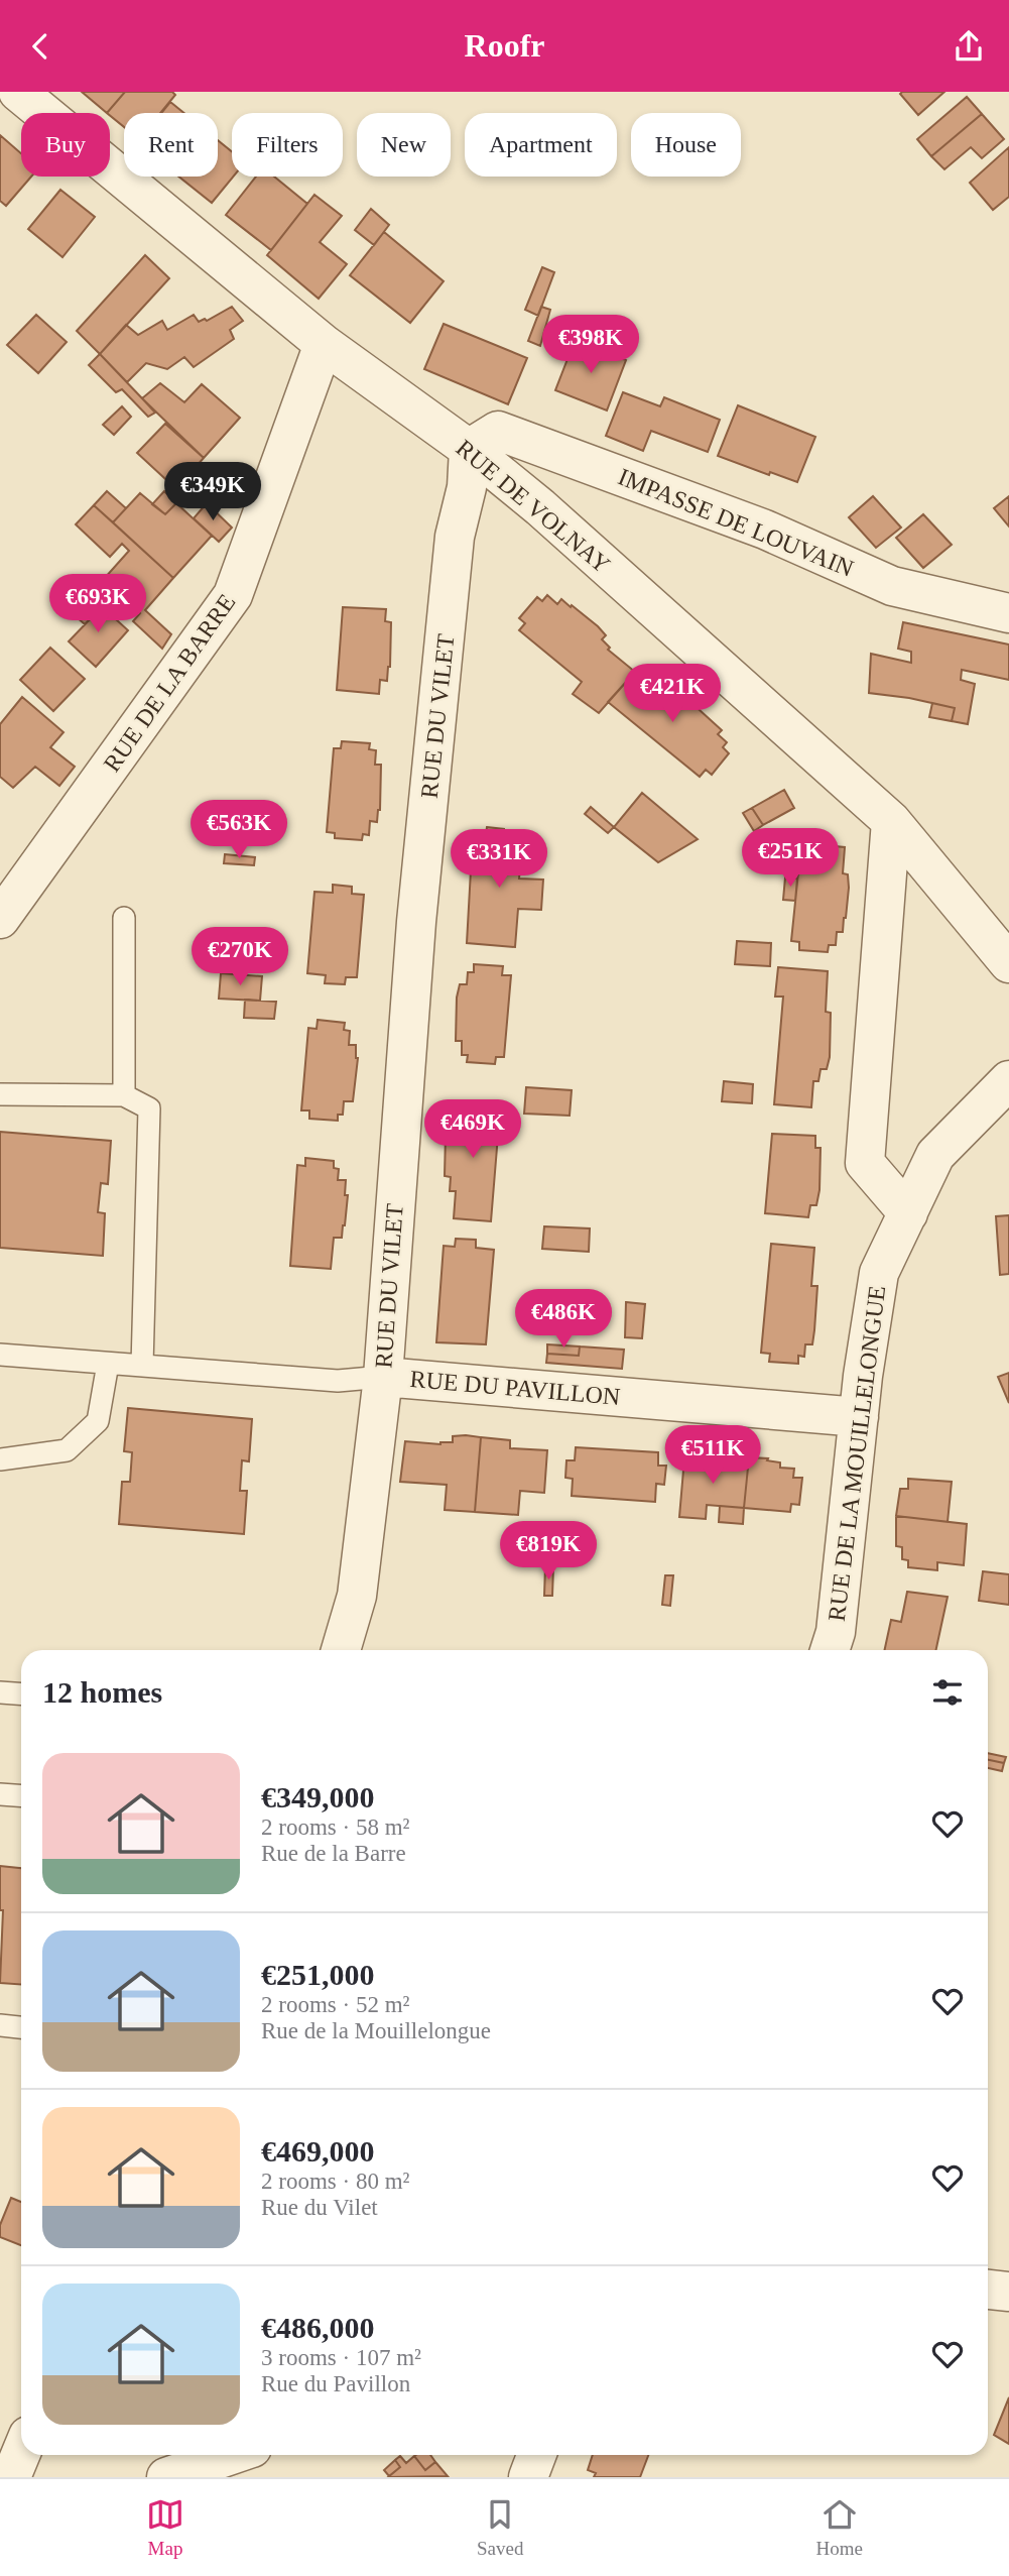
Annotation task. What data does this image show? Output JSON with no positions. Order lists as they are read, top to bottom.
{
  "streets": {
    "street": [
      "RUE DE VOLNAY",
      "IMPASSE DE LOUVAIN",
      "RUE DE LA BARRE",
      "RUE DU VILET",
      "RUE DU PAVILLON",
      "RUE DE LA MOUILLELONGUE"
    ]
  },
  "crossings": [
    ["RUE DE VOLNAY", "IMPASSE DE LOUVAIN"],
    ["RUE DE VOLNAY", "RUE DE LA BARRE"],
    ["RUE DE VOLNAY", "RUE DU VILET"],
    ["IMPASSE DE LOUVAIN", "RUE DU VILET"],
    ["RUE DU VILET", "RUE DU PAVILLON"],
    ["RUE DU PAVILLON", "RUE DE LA MOUILLELONGUE"]
  ],
  "page": {
    "header": "Roofr",
    "chip": [
      "Buy",
      "Rent",
      "Filters",
      "New",
      "Apartment",
      "House"
    ],
    "price": [
      "€398K",
      "€349K",
      "€693K",
      "€421K",
      "€563K",
      "€251K",
      "€331K",
      "€270K",
      "€469K",
      "€486K",
      "€511K",
      "€819K"
    ],
    "heading": "12 homes",
    "list": [
      {
        "name": "€349,000",
        "note": "2 rooms · 58 m² · Rue de la Barre"
      },
      {
        "name": "€251,000",
        "note": "2 rooms · 52 m² · Rue de la Mouillelongue"
      },
      {
        "name": "€469,000",
        "note": "2 rooms · 80 m² · Rue du Vilet"
      },
      {
        "name": "€486,000",
        "note": "3 rooms · 107 m² · Rue du Pavillon"
      }
    ],
    "tabs": ["Map", "Saved", "Home"]
  }
}
